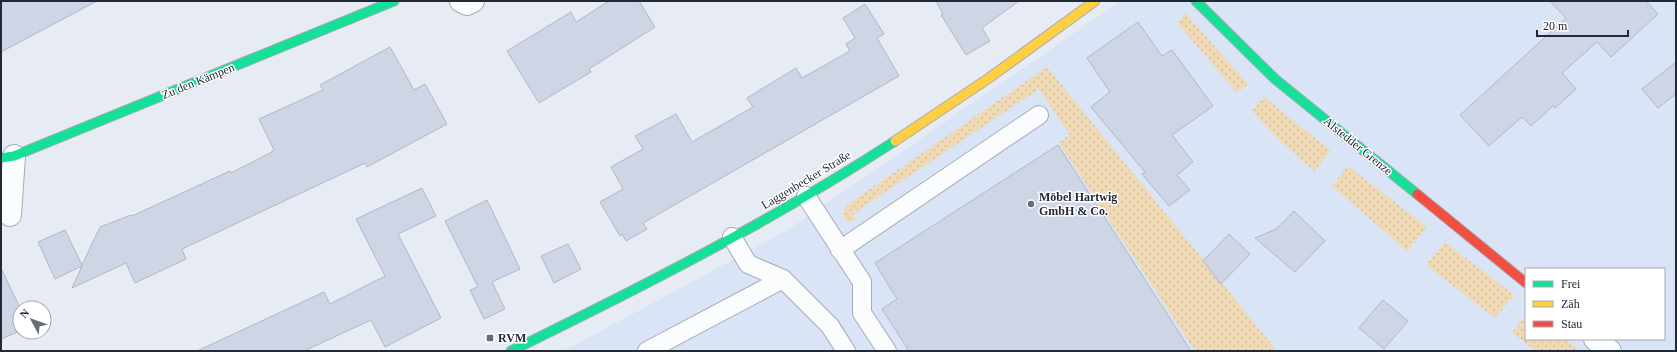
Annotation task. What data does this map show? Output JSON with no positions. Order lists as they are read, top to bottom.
{
  "streets": {
    "street": ["Zu den Kämpen", "Alstedder Grenze", "Laggenbecker Straße"]
  },
  "places": {
    "other": ["Möbel Hartwig GmbH & Co."],
    "transit": ["RVM"]
  },
  "legend": ["Frei", "Zäh", "Stau"],
  "scale_bar": "20 m",
  "north": "top left"
}
